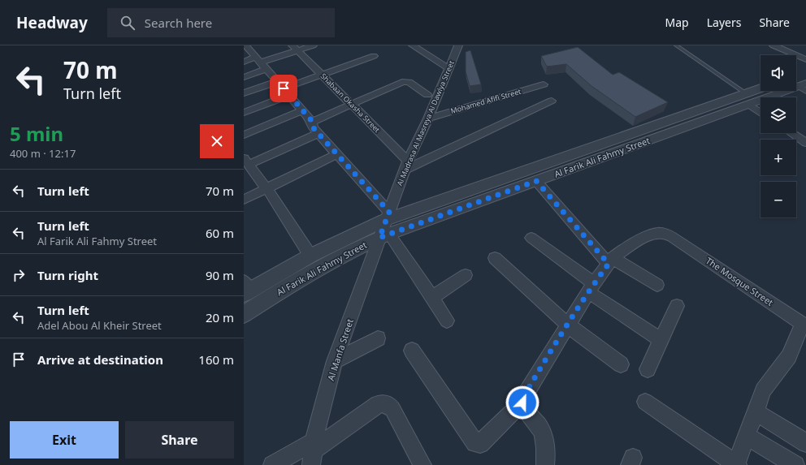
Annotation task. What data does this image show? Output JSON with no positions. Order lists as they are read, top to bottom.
{
  "streets": {
    "street": [
      "Mohamed Afifi Street",
      "Shabaan Okasha Street",
      "Al Madrasa Al Masreya Al Dawlya Street",
      "Al Farik Ali Fahmy Street",
      "The Mosque Street",
      "Al Manfa Street"
    ]
  },
  "crossings": [
    ["Mohamed Afifi Street", "Al Madrasa Al Masreya Al Dawlya Street"],
    ["Shabaan Okasha Street", "Al Madrasa Al Masreya Al Dawlya Street"],
    ["Al Madrasa Al Masreya Al Dawlya Street", "Al Farik Ali Fahmy Street"],
    ["Al Madrasa Al Masreya Al Dawlya Street", "Al Manfa Street"],
    ["Al Farik Ali Fahmy Street", "Al Manfa Street"]
  ],
  "page": {
    "header": "Headway",
    "search": "Search here",
    "nav": ["Map", "Layers", "Share"],
    "turn": ["70 m", "Turn left"],
    "map_buttons": ["+", "−"],
    "heading": ["5 min", "400 m · 12:17"],
    "list": [
      {
        "name": "Turn left",
        "value": "70 m"
      },
      {
        "name": "Turn left",
        "note": "Al Farik Ali Fahmy Street",
        "value": "60 m"
      },
      {
        "name": "Turn right",
        "value": "90 m"
      },
      {
        "name": "Turn left",
        "note": "Adel Abou Al Kheir Street",
        "value": "20 m"
      },
      {
        "name": "Arrive at destination",
        "value": "160 m"
      }
    ],
    "buttons": ["Exit", "Share"]
  }
}
